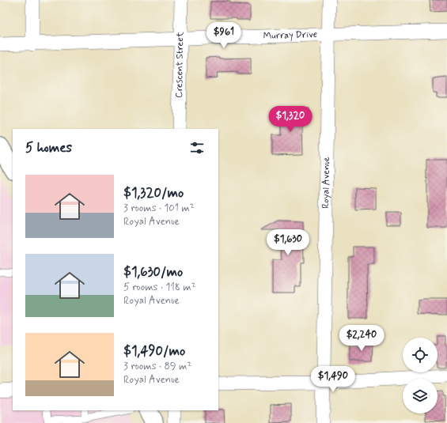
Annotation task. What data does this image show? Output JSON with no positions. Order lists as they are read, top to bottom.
{
  "streets": {
    "street": ["Murray Drive", "Crescent Street", "Royal Avenue"]
  },
  "crossings": [
    ["Murray Drive", "Crescent Street"],
    ["Murray Drive", "Royal Avenue"]
  ],
  "page": {
    "price": [
      "$961",
      "$1,320",
      "$1,630",
      "$2,240",
      "$1,490"
    ],
    "heading": "5 homes",
    "list": [
      {
        "name": "$1,320/mo",
        "note": "3 rooms · 101 m² · Royal Avenue"
      },
      {
        "name": "$1,630/mo",
        "note": "5 rooms · 118 m² · Royal Avenue"
      },
      {
        "name": "$1,490/mo",
        "note": "3 rooms · 89 m² · Royal Avenue"
      }
    ]
  }
}
